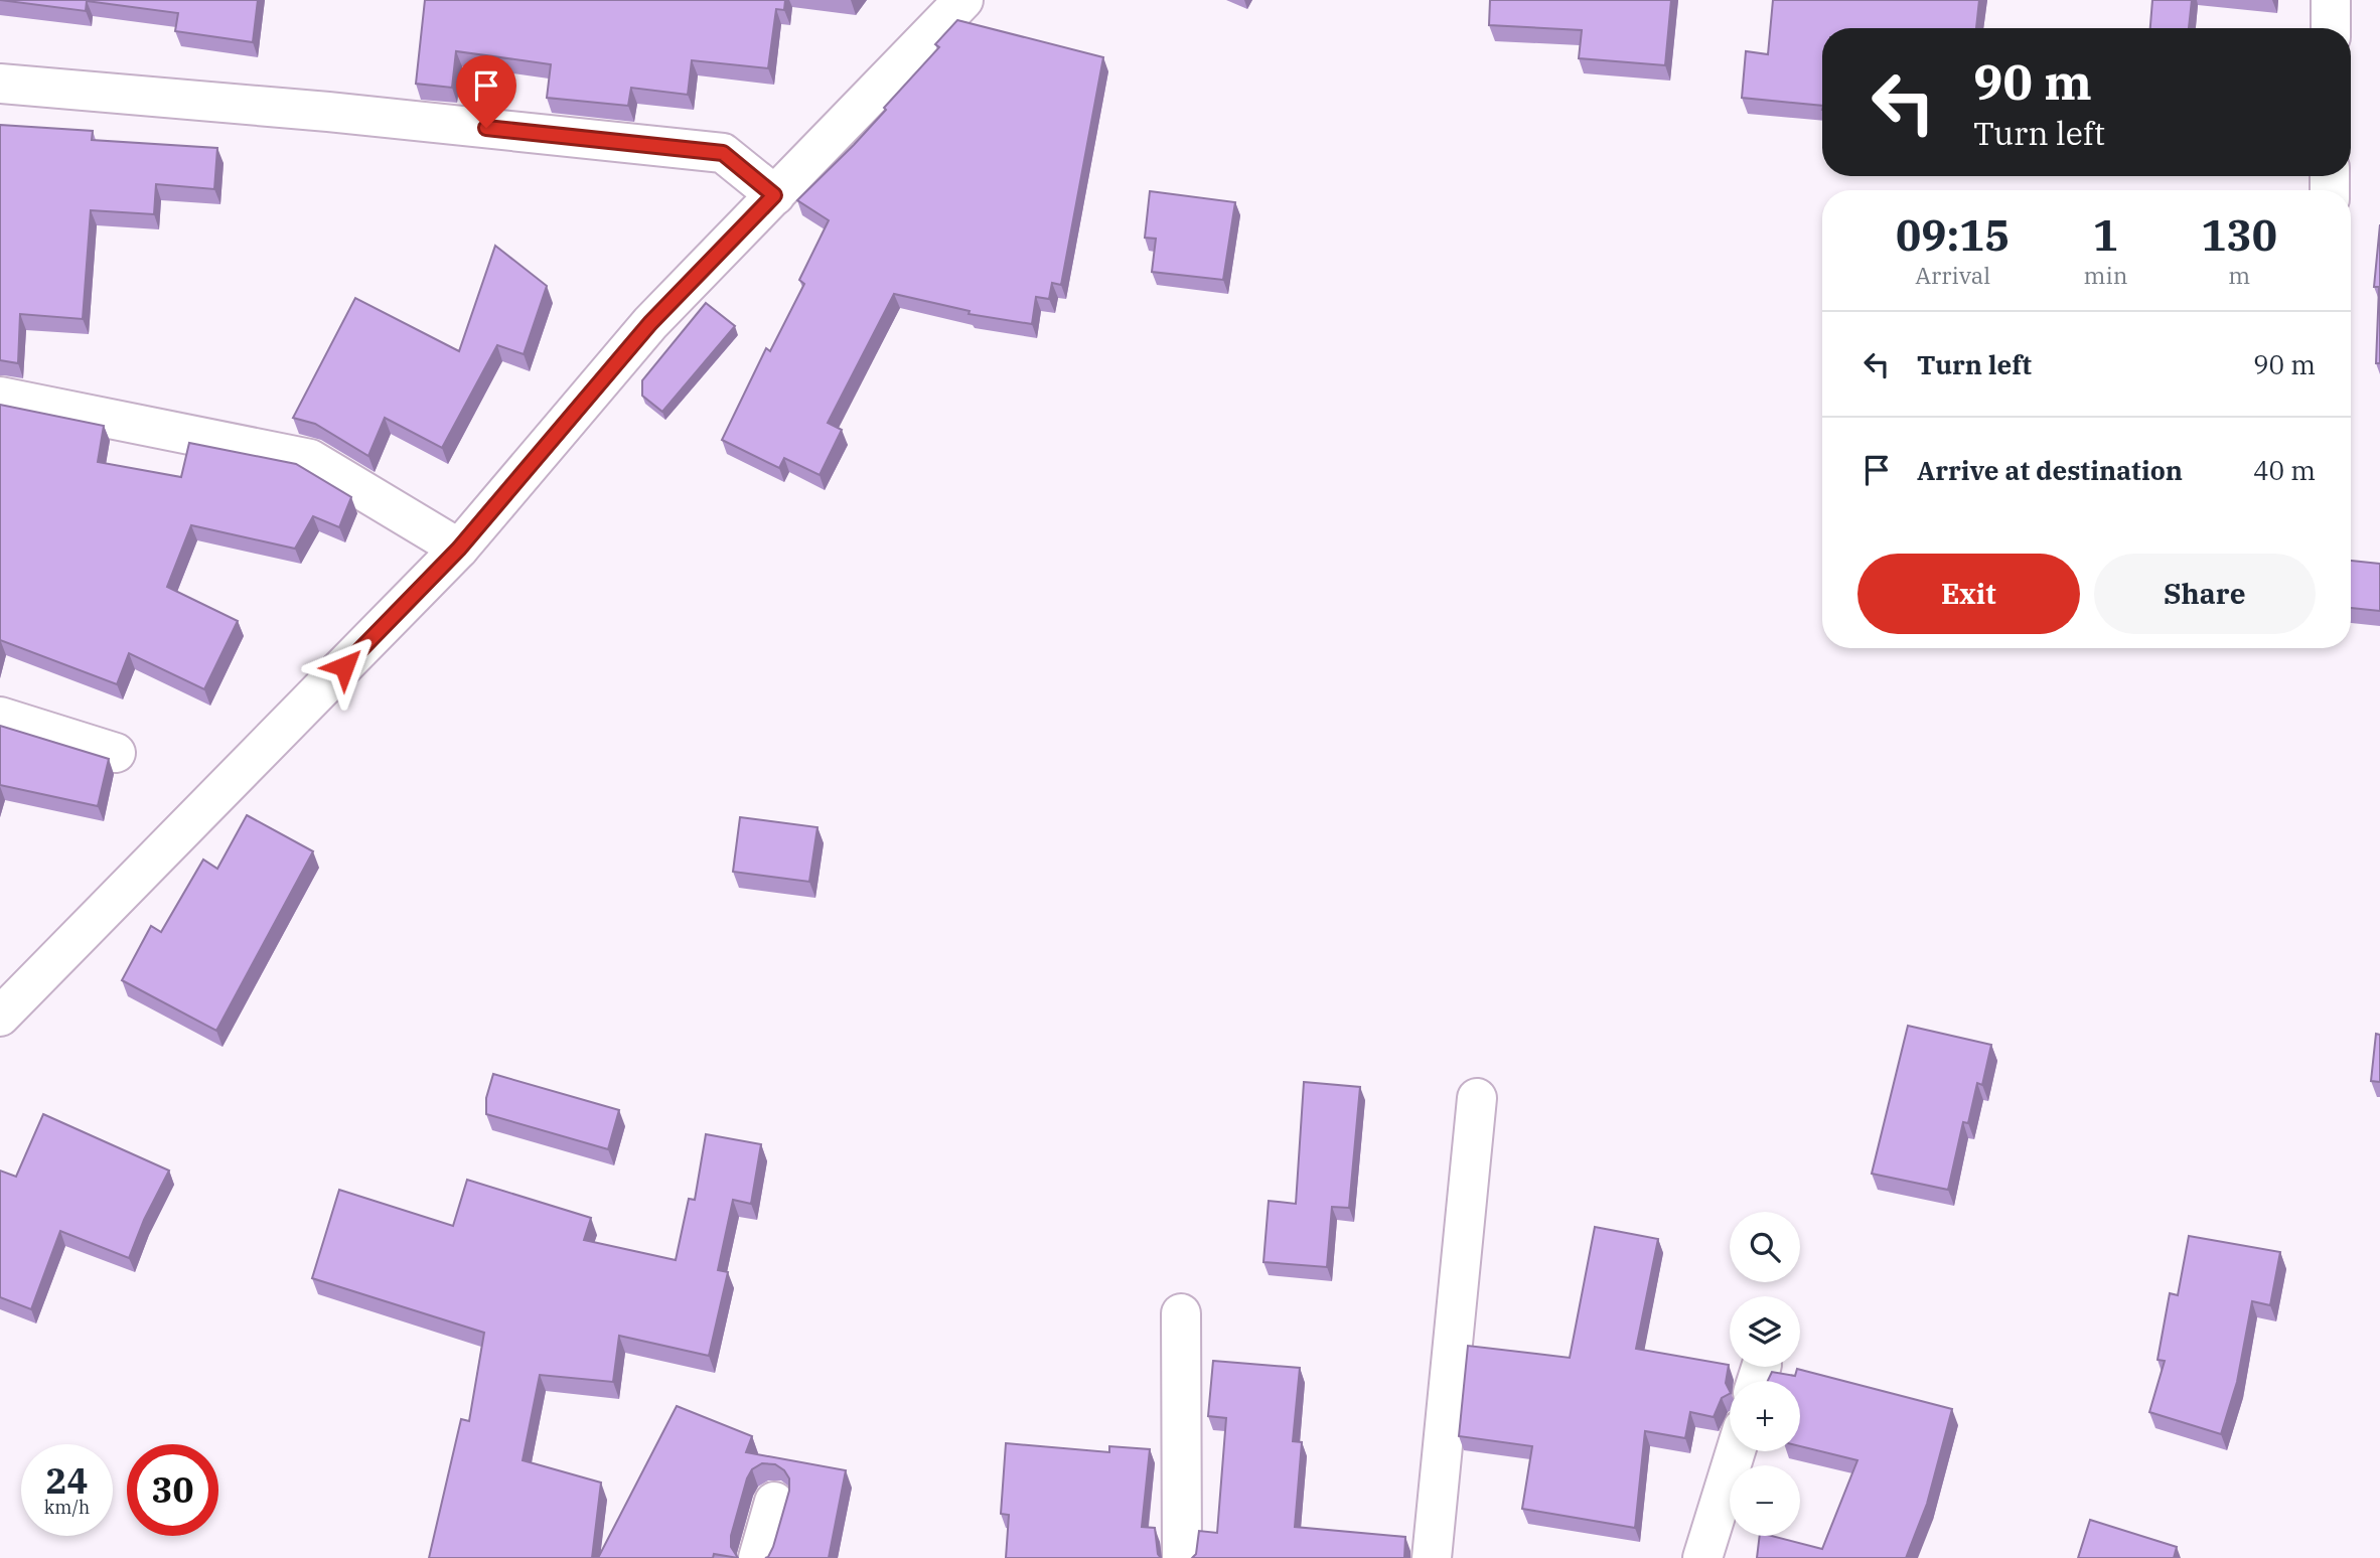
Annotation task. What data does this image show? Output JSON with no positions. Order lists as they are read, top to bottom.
{
  "page": {
    "turn": ["90 m", "Turn left"],
    "eta": [
      "09:15",
      "Arrival",
      "1",
      "min",
      "130",
      "m"
    ],
    "list": [
      {
        "name": "Turn left",
        "value": "90 m"
      },
      {
        "name": "Arrive at destination",
        "value": "40 m"
      }
    ],
    "buttons": ["Exit", "Share"],
    "map_buttons": ["+", "−"],
    "speed": "24 km/h",
    "limit": "30"
  }
}
